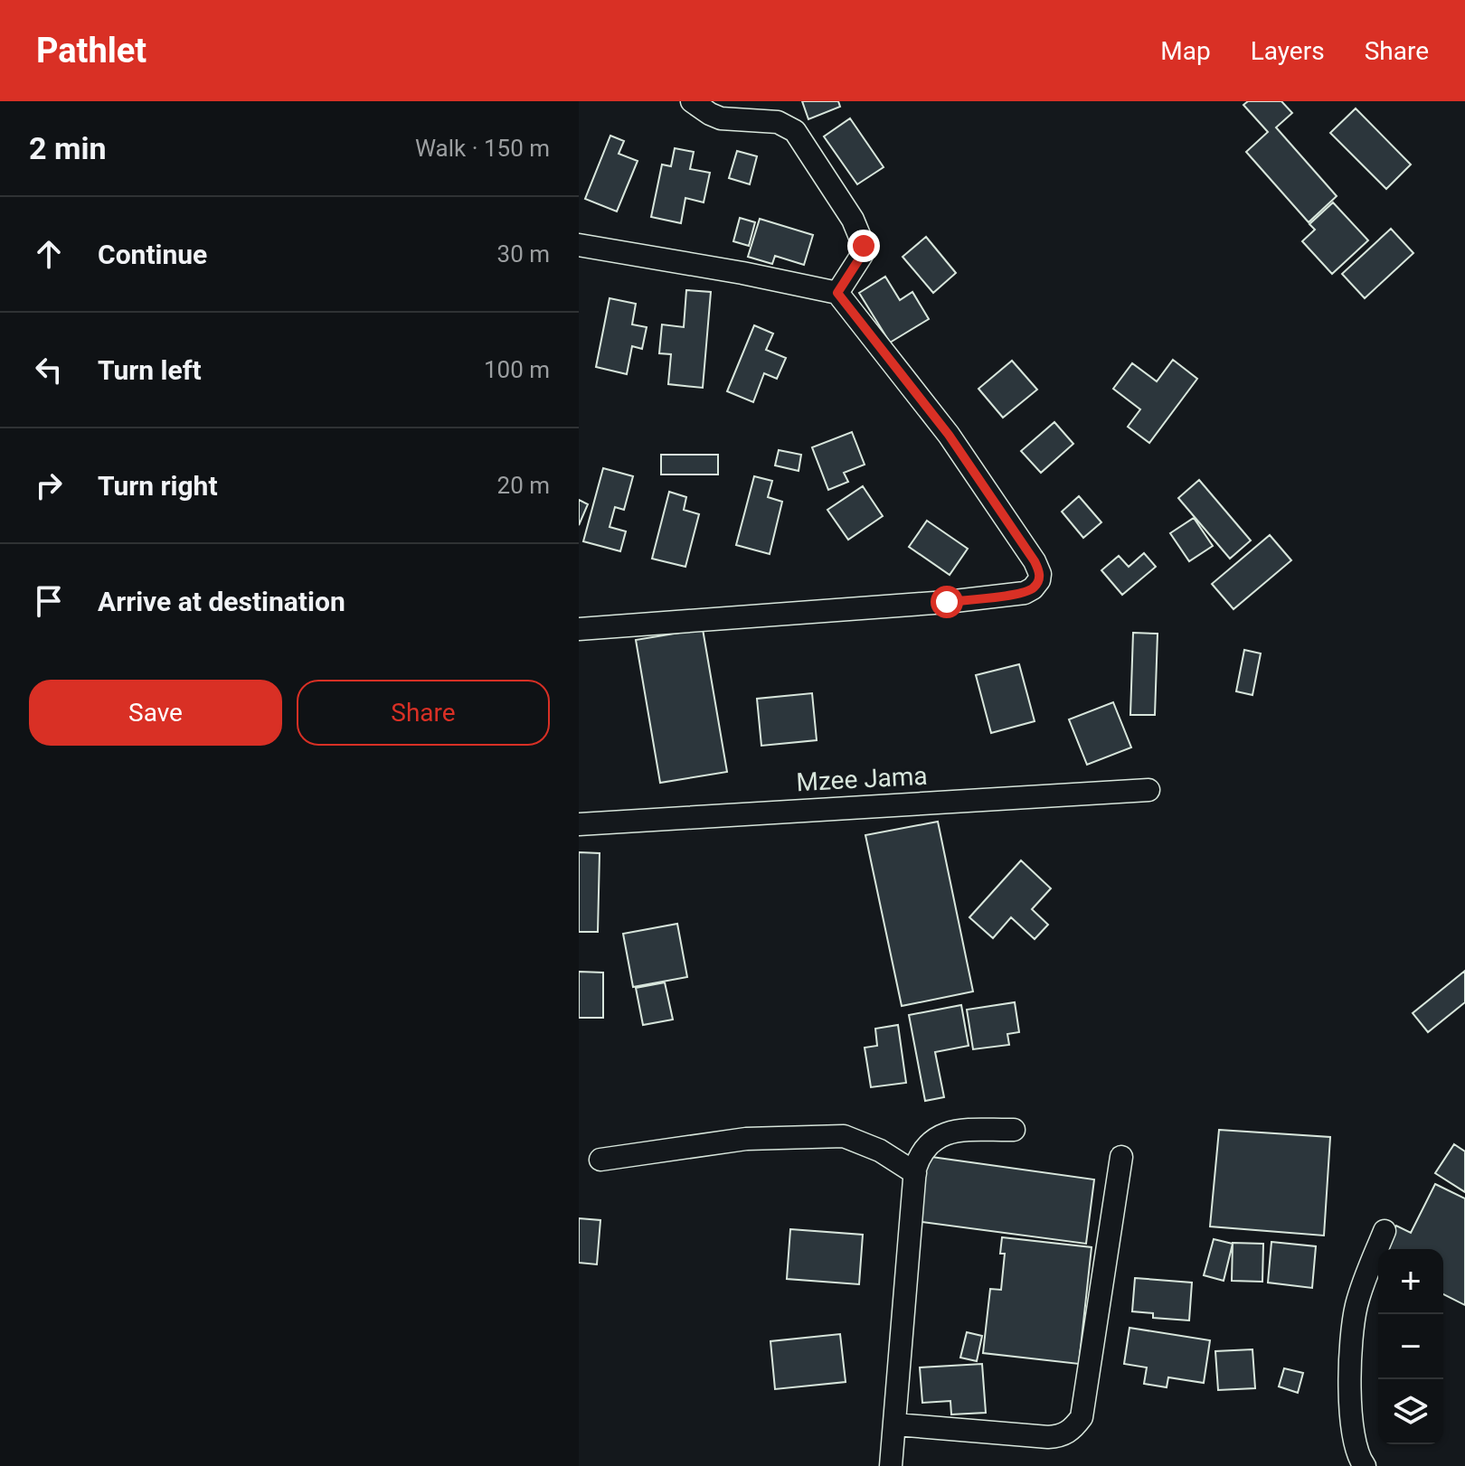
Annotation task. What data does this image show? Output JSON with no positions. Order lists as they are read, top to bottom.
{
  "streets": {
    "street": ["Mzee Jama"]
  },
  "page": {
    "header": "Pathlet",
    "nav": ["Map", "Layers", "Share"],
    "heading": ["2 min", "Walk · 150 m"],
    "list": [
      ["Continue", "30 m"],
      ["Turn left", "100 m"],
      ["Turn right", "20 m"],
      "Arrive at destination"
    ],
    "buttons": ["Save", "Share"],
    "map_buttons": ["+", "−"]
  }
}
